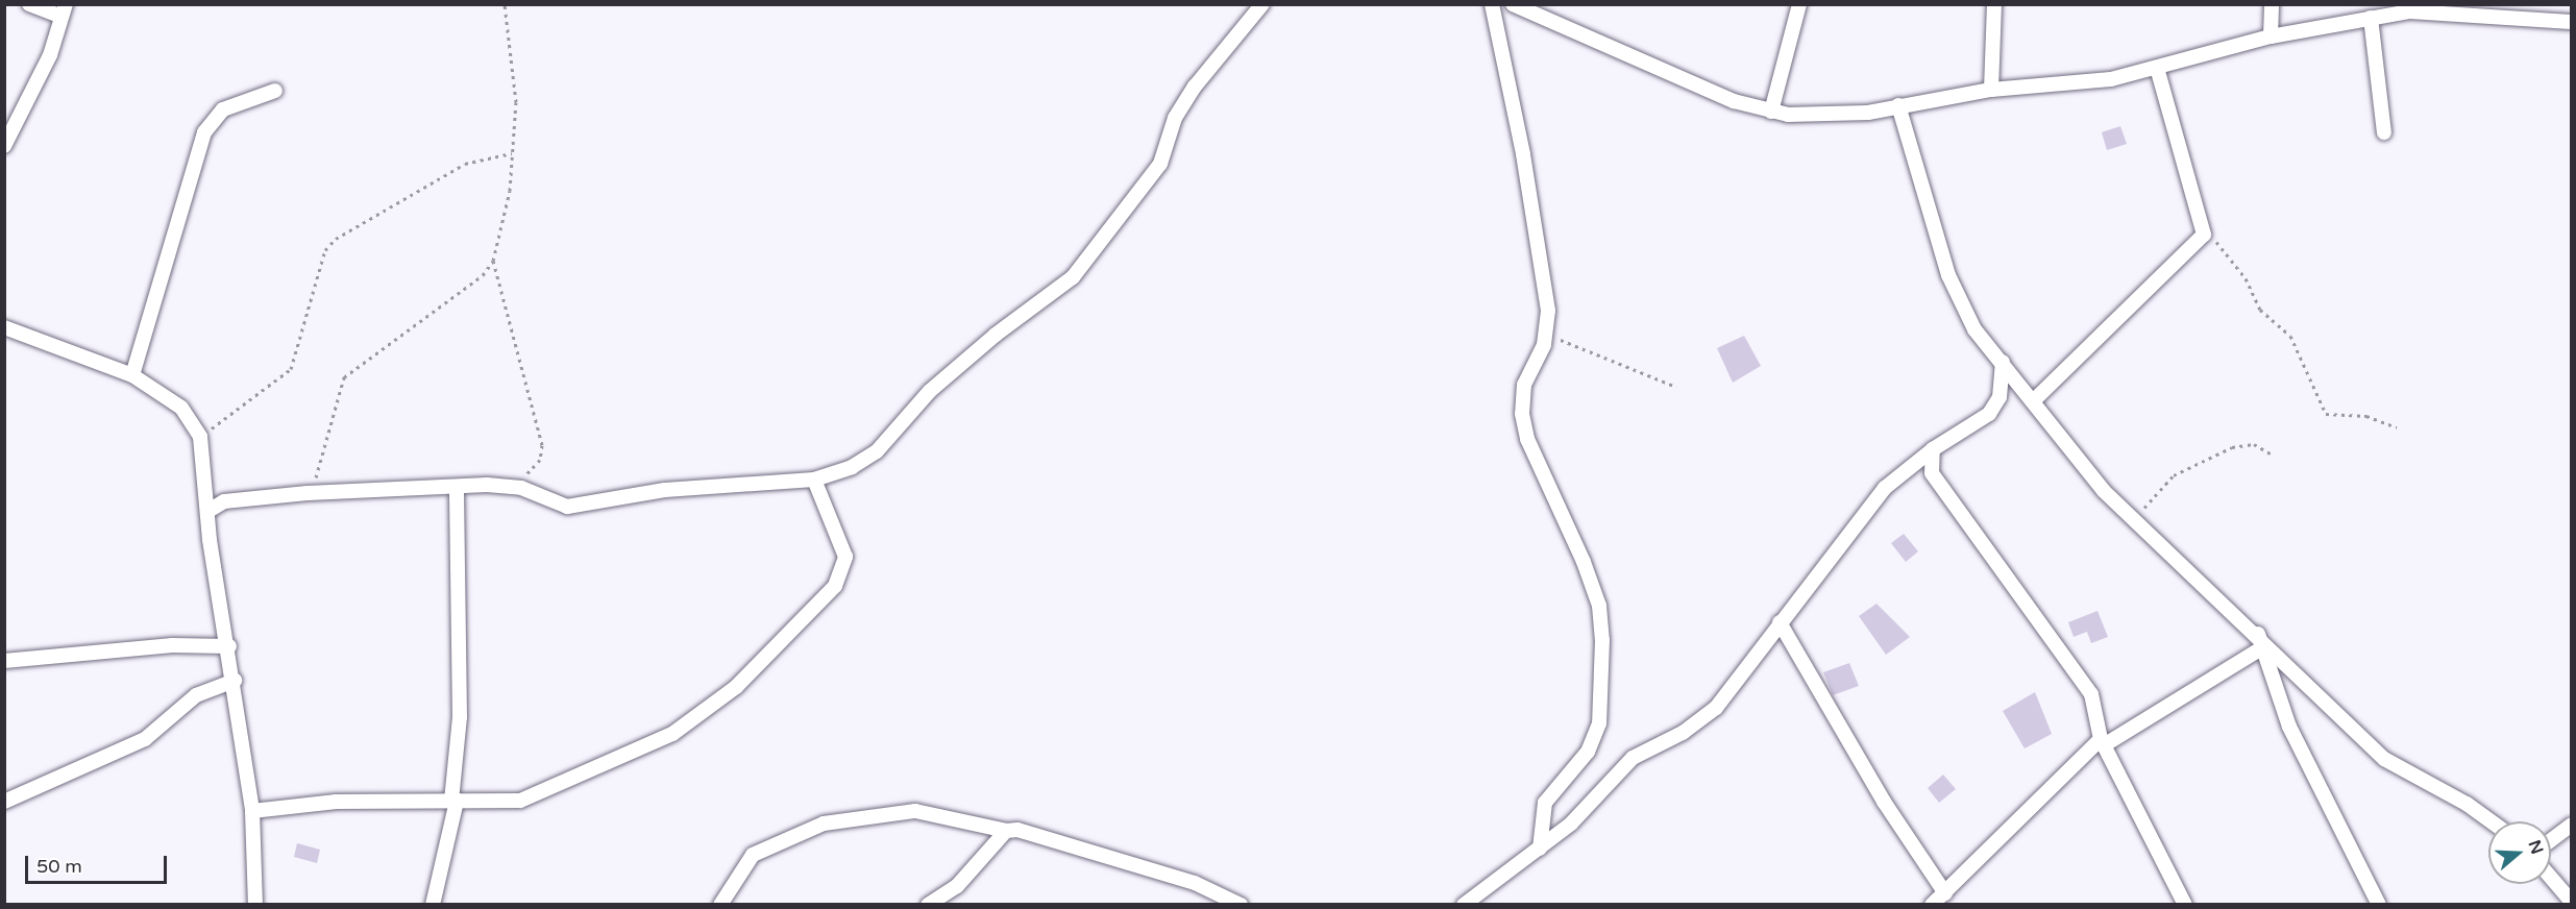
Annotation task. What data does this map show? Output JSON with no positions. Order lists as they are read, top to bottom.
{
  "scale_bar": "50 m",
  "north": "right"
}
